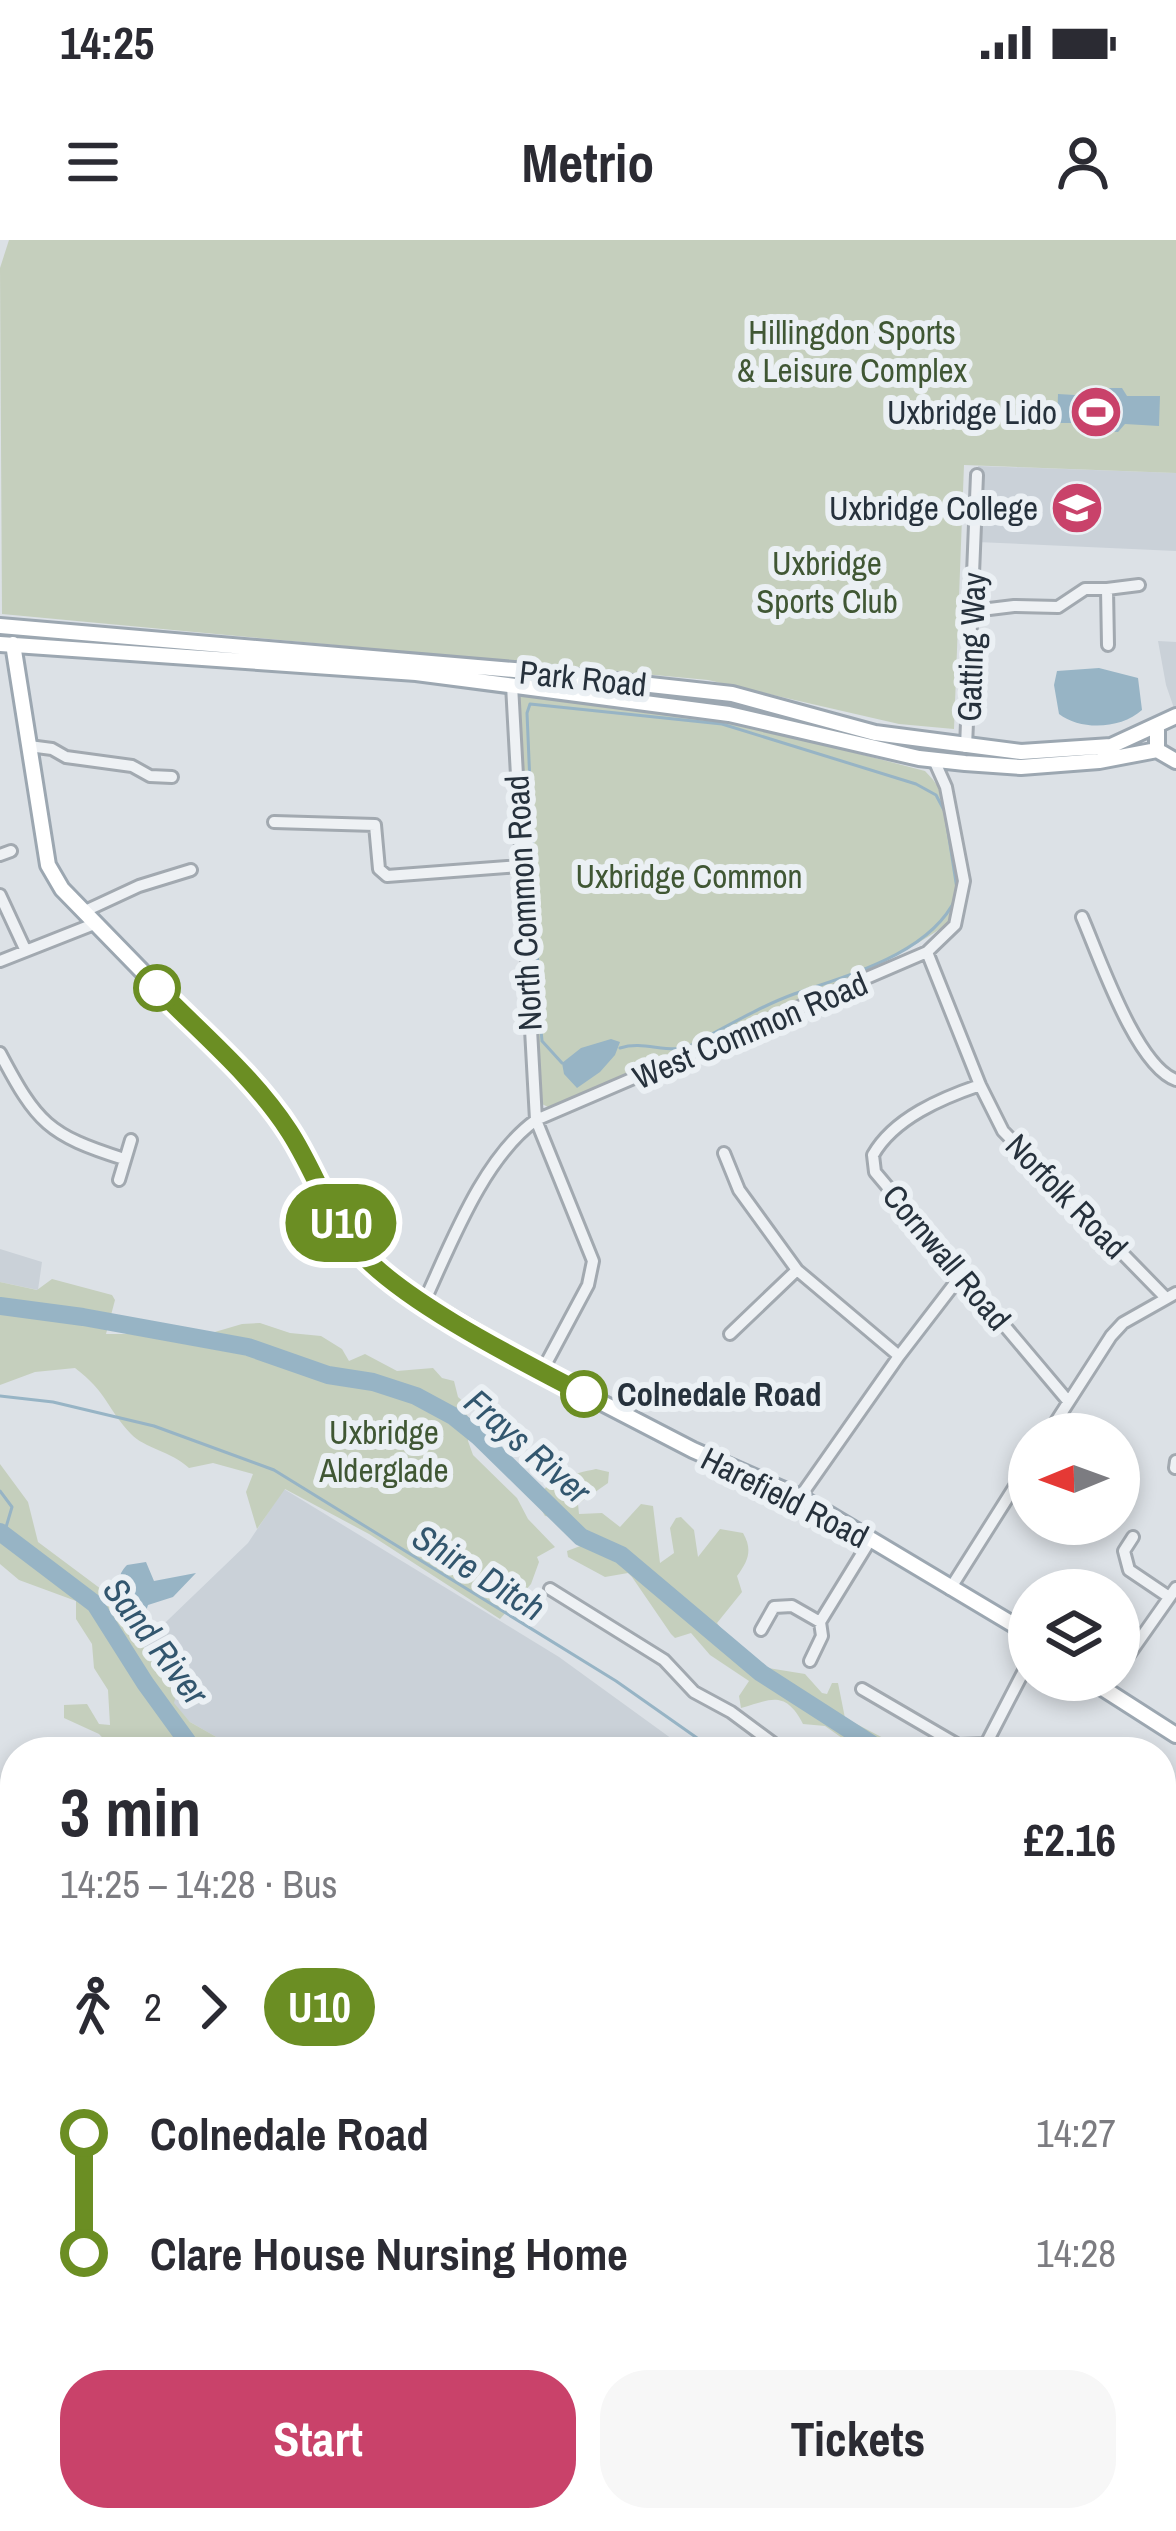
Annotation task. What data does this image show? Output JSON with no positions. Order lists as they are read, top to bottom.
{
  "streets": {
    "main road": ["Park Road", "Harefield Road"],
    "street": [
      "Gatting Way",
      "North Common Road",
      "West Common Road",
      "Norfolk Road",
      "Cornwall Road"
    ]
  },
  "crossings": [
    ["Gatting Way", "Park Road"],
    ["Park Road", "North Common Road"],
    ["Park Road", "Harefield Road"],
    ["North Common Road", "West Common Road"],
    ["West Common Road", "Norfolk Road"],
    ["Norfolk Road", "Cornwall Road"]
  ],
  "water": ["Frays River", "Shire Ditch", "Sand River"],
  "parks": [
    "Hillingdon Sports & Leisure Complex",
    "Uxbridge Sports Club",
    "Uxbridge Common",
    "Uxbridge Alderglade"
  ],
  "places": {
    "sports": ["Uxbridge Lido"],
    "school or university": ["Uxbridge College"],
    "other": ["Colnedale Road"]
  },
  "lines": ["bus line U10"],
  "north": "left",
  "page": {
    "status": "14:25",
    "header": "Metrio",
    "on_map": "U10",
    "heading": ["3 min", "14:25 – 14:28 · Bus", "£2.16"],
    "legs": ["2", "U10"],
    "list": [
      {
        "name": "Colnedale Road",
        "value": "14:27"
      },
      {
        "name": "Clare House Nursing Home",
        "value": "14:28"
      }
    ],
    "buttons": ["Start", "Tickets"]
  }
}
